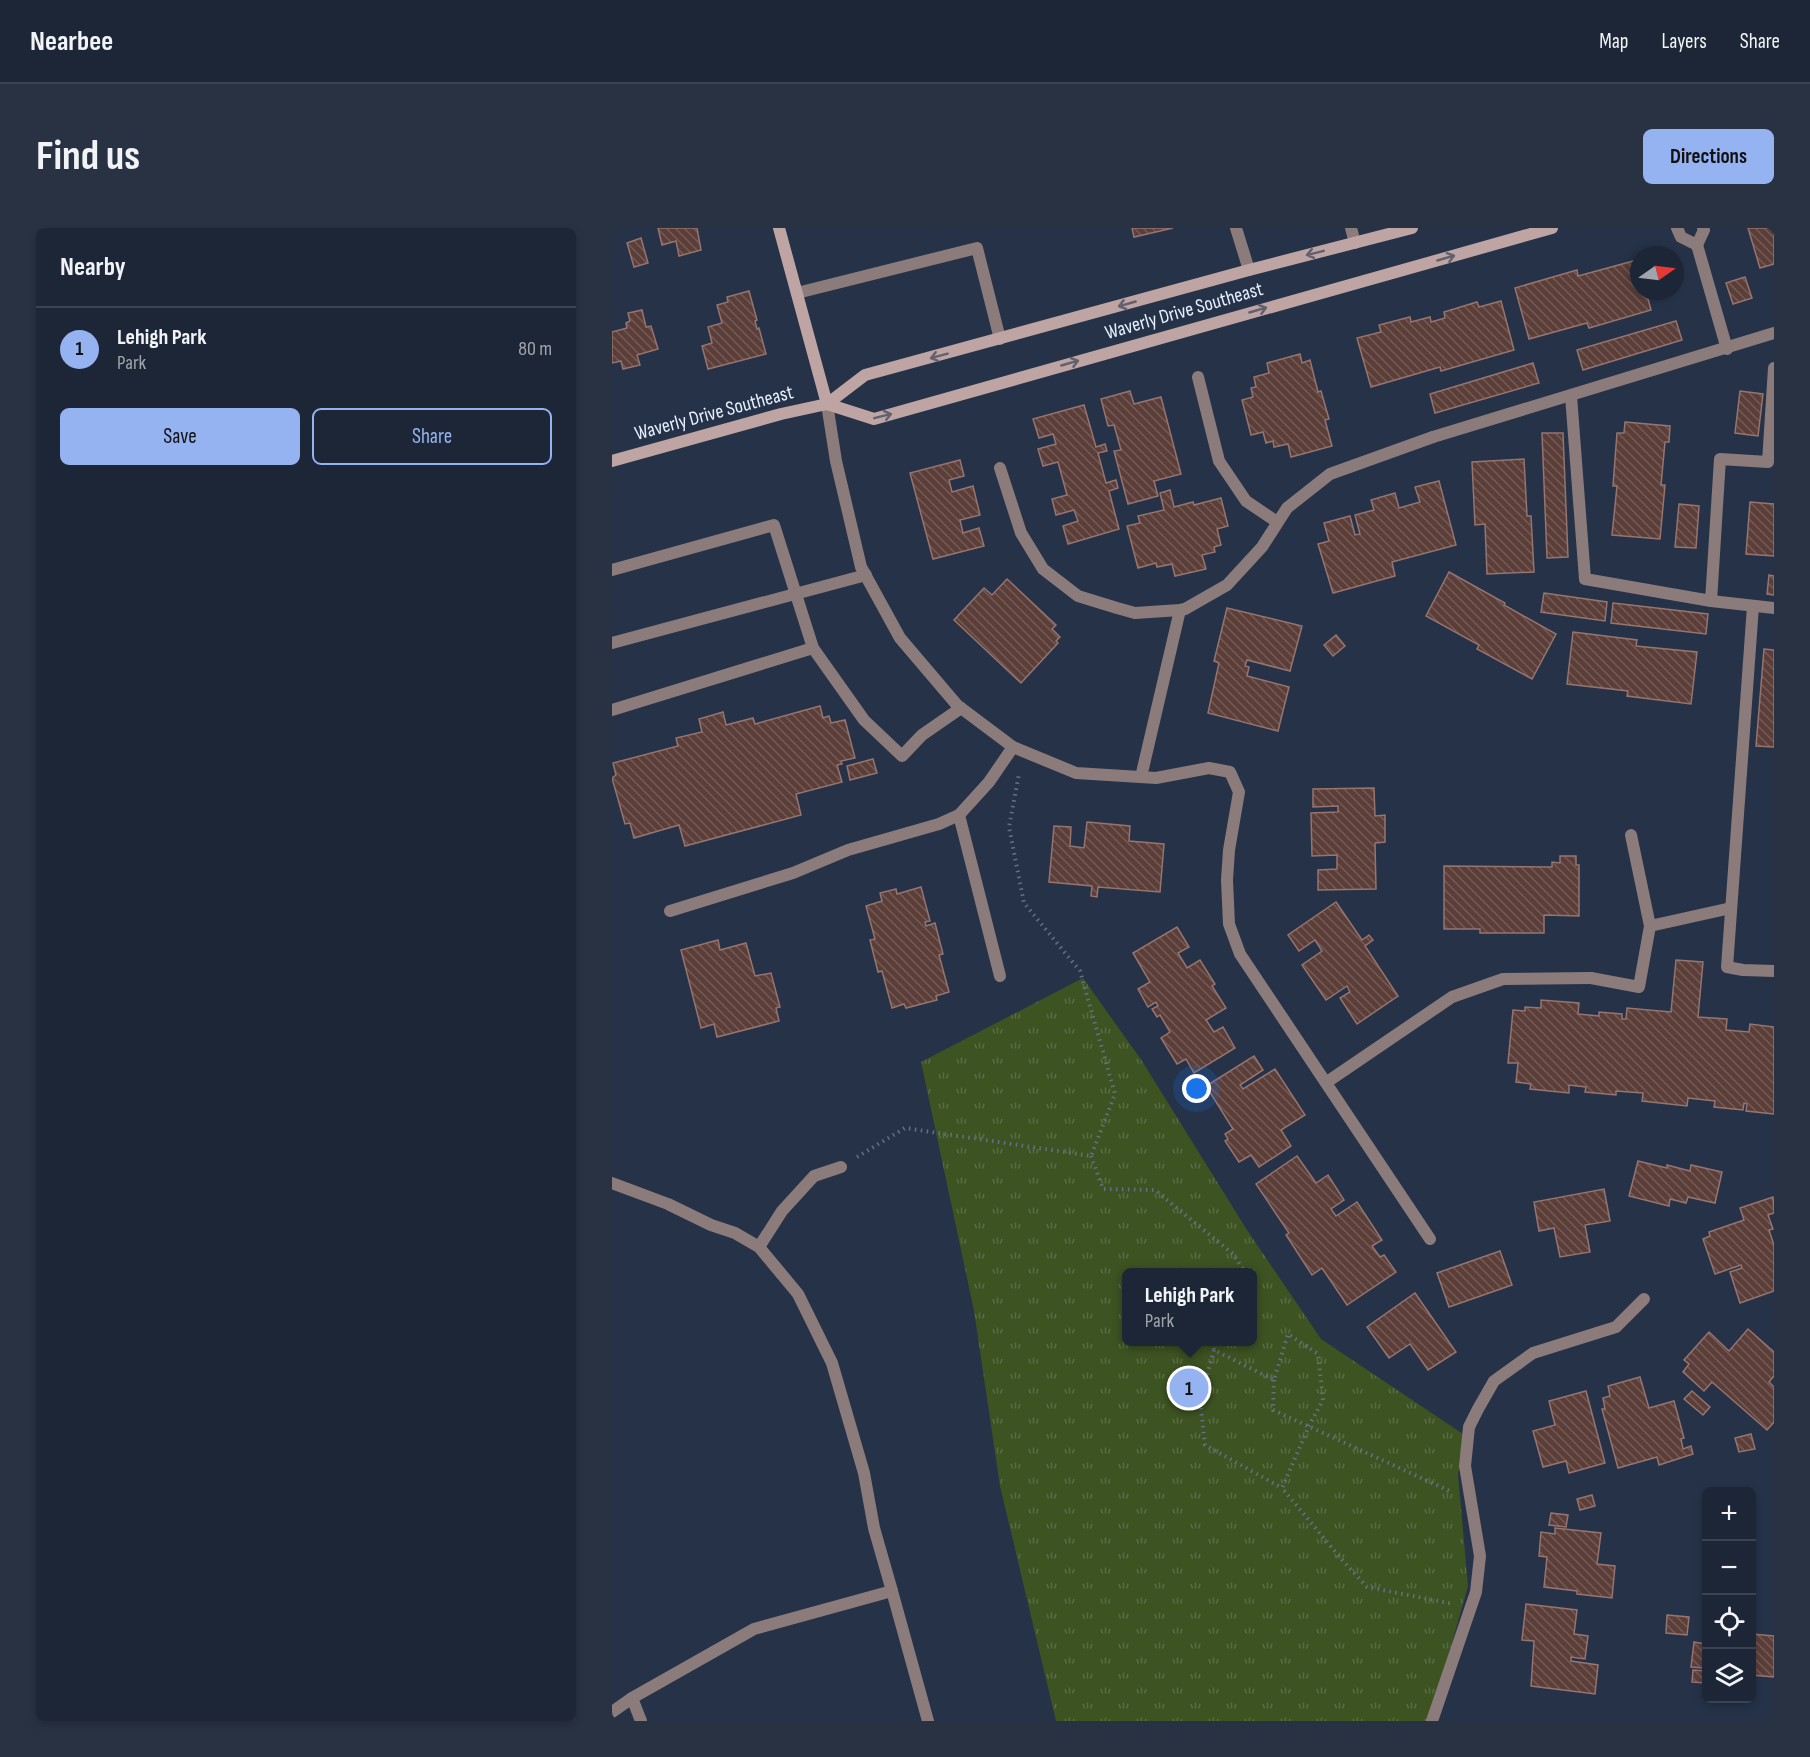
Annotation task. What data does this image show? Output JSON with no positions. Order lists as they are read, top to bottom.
{
  "streets": {
    "main road": ["Waverly Drive Southeast"]
  },
  "north": "right",
  "page": {
    "header": "Nearbee",
    "nav": ["Map", "Layers", "Share"],
    "buttons": [
      "Directions",
      ["Save", "Share"]
    ],
    "title": "Find us",
    "heading": "Nearby",
    "list": [
      {
        "mark": "1",
        "name": "Lehigh Park",
        "note": "Park",
        "value": "80 m"
      }
    ],
    "popup": ["Lehigh Park", "Park"],
    "pins": "1",
    "map_buttons": ["+", "−"]
  }
}
